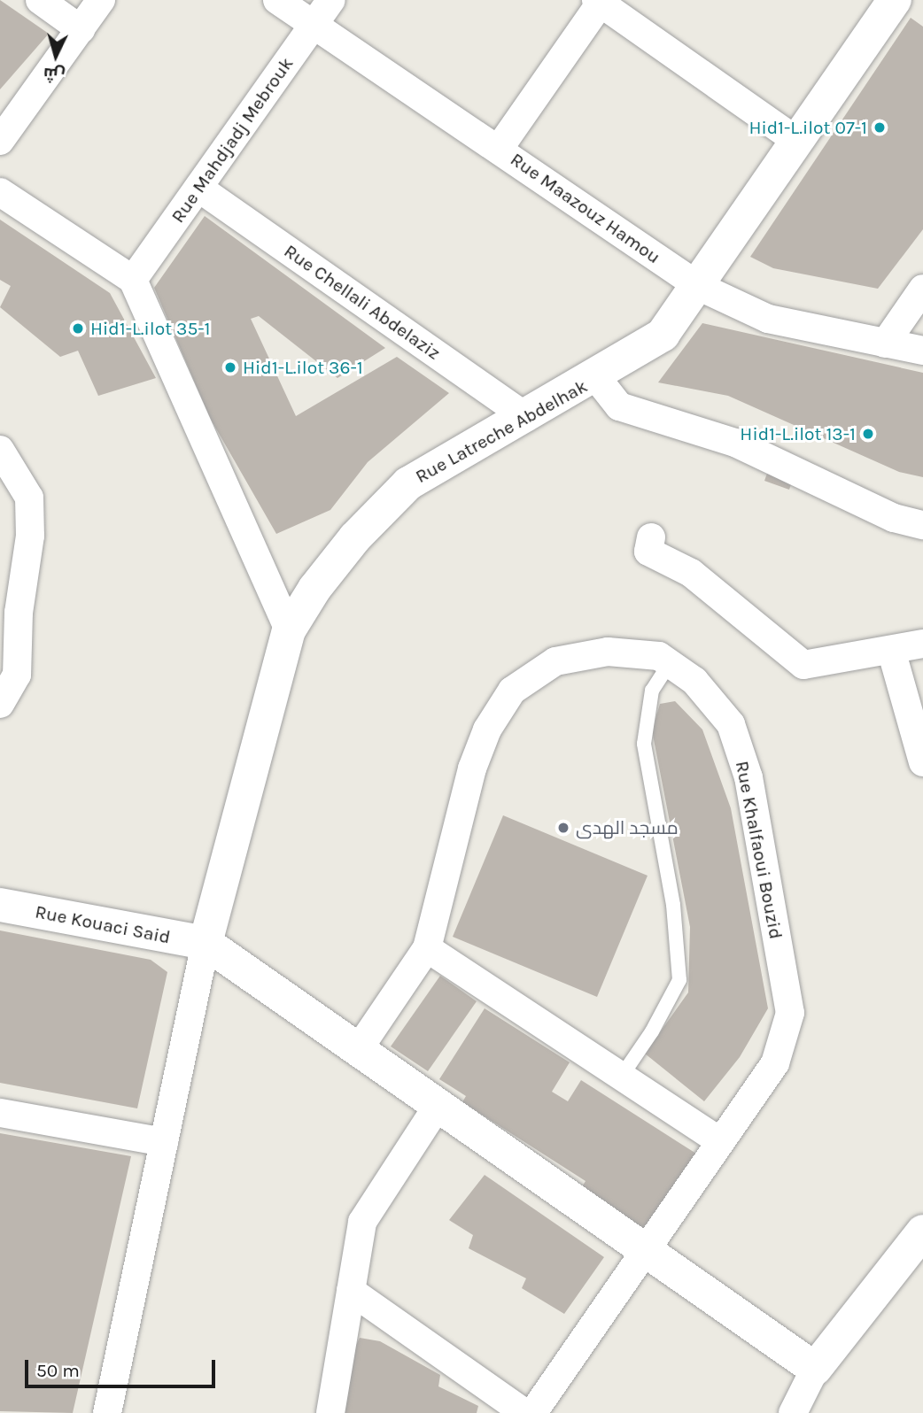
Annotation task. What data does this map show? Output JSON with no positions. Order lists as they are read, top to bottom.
{
  "streets": {
    "street": [
      "Rue Mahdjadj Mebrouk",
      "Rue Maazouz Hamou",
      "Rue Chellali Abdelaziz",
      "Rue Latreche Abdelhak",
      "Rue Khalfaoui Bouzid",
      "Rue Kouaci Said"
    ]
  },
  "crossings": [
    ["Rue Mahdjadj Mebrouk", "Rue Maazouz Hamou"],
    ["Rue Mahdjadj Mebrouk", "Rue Chellali Abdelaziz"],
    ["Rue Maazouz Hamou", "Rue Latreche Abdelhak"],
    ["Rue Chellali Abdelaziz", "Rue Latreche Abdelhak"],
    ["Rue Latreche Abdelhak", "Rue Kouaci Said"]
  ],
  "places": [
    "Hid1-L.ilot 07-1",
    "Hid1-L.ilot 35-1",
    "Hid1-L.ilot 36-1",
    "Hid1-L.ilot 13-1",
    "مسجد الهدى"
  ],
  "scale_bar": "50 m",
  "north": "bottom"
}
